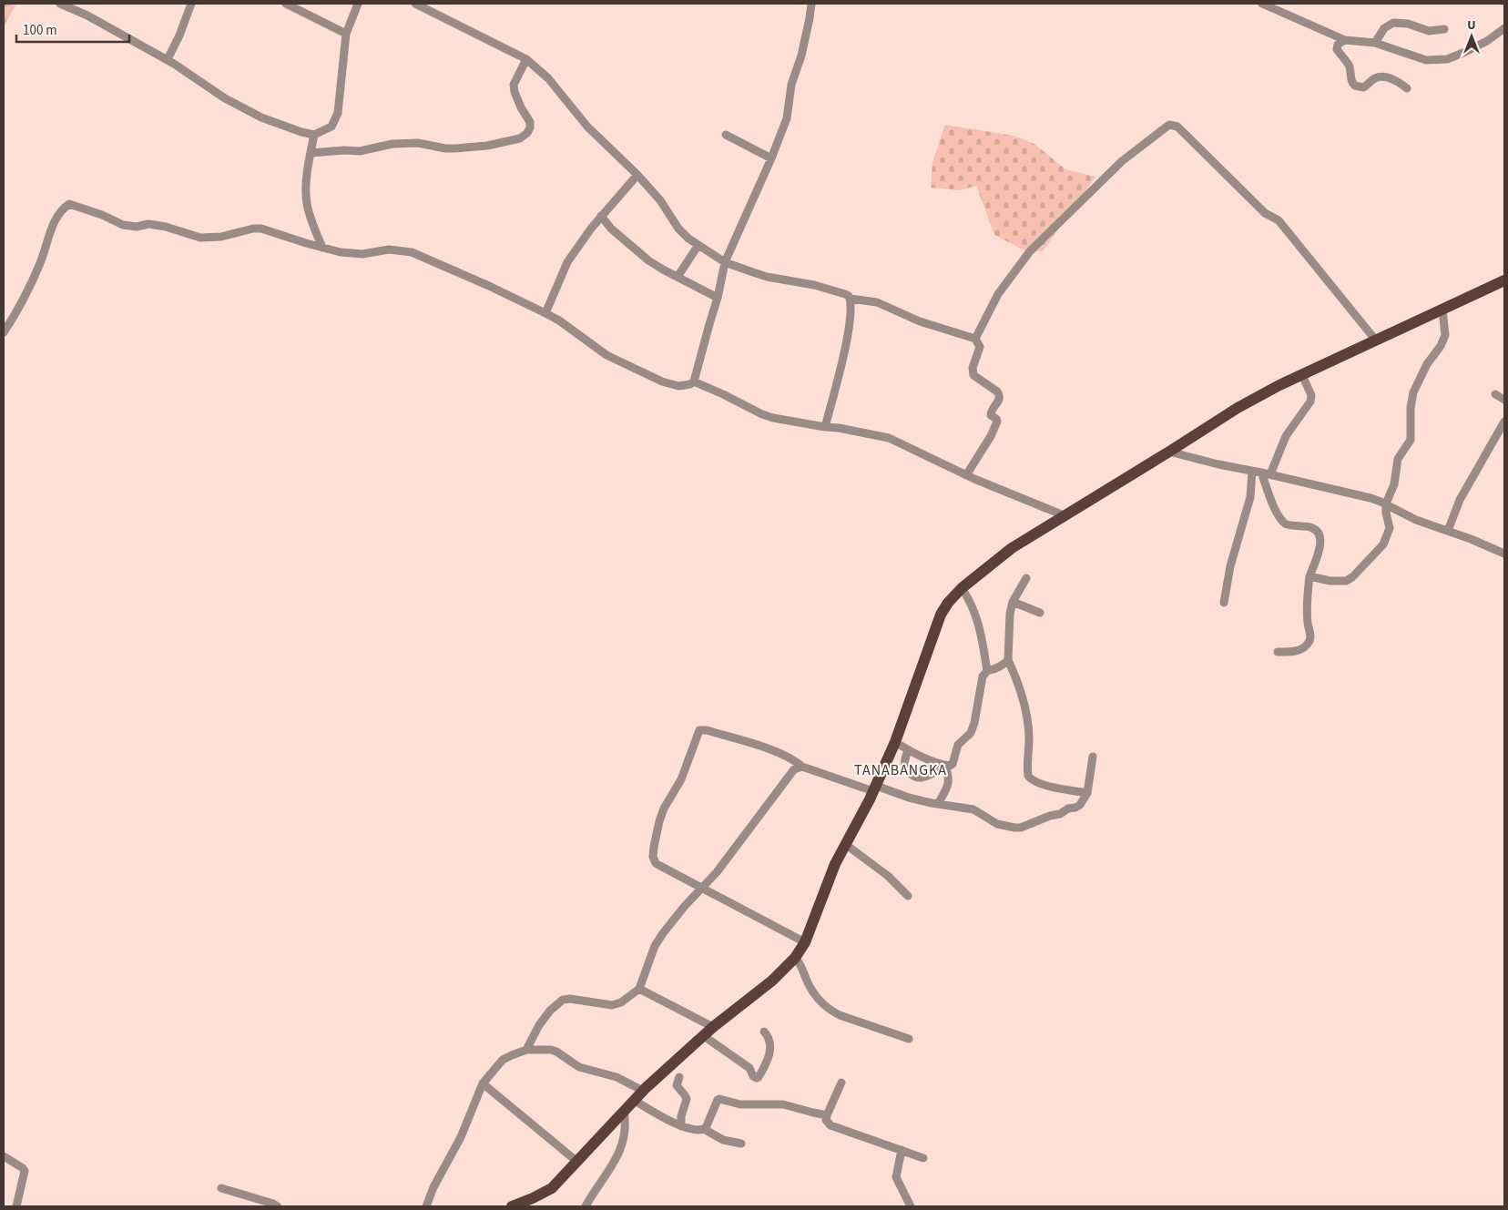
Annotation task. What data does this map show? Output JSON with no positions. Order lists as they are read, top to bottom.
{
  "districts": ["TANABANGKA"],
  "scale_bar": "100 m",
  "north": "top"
}
